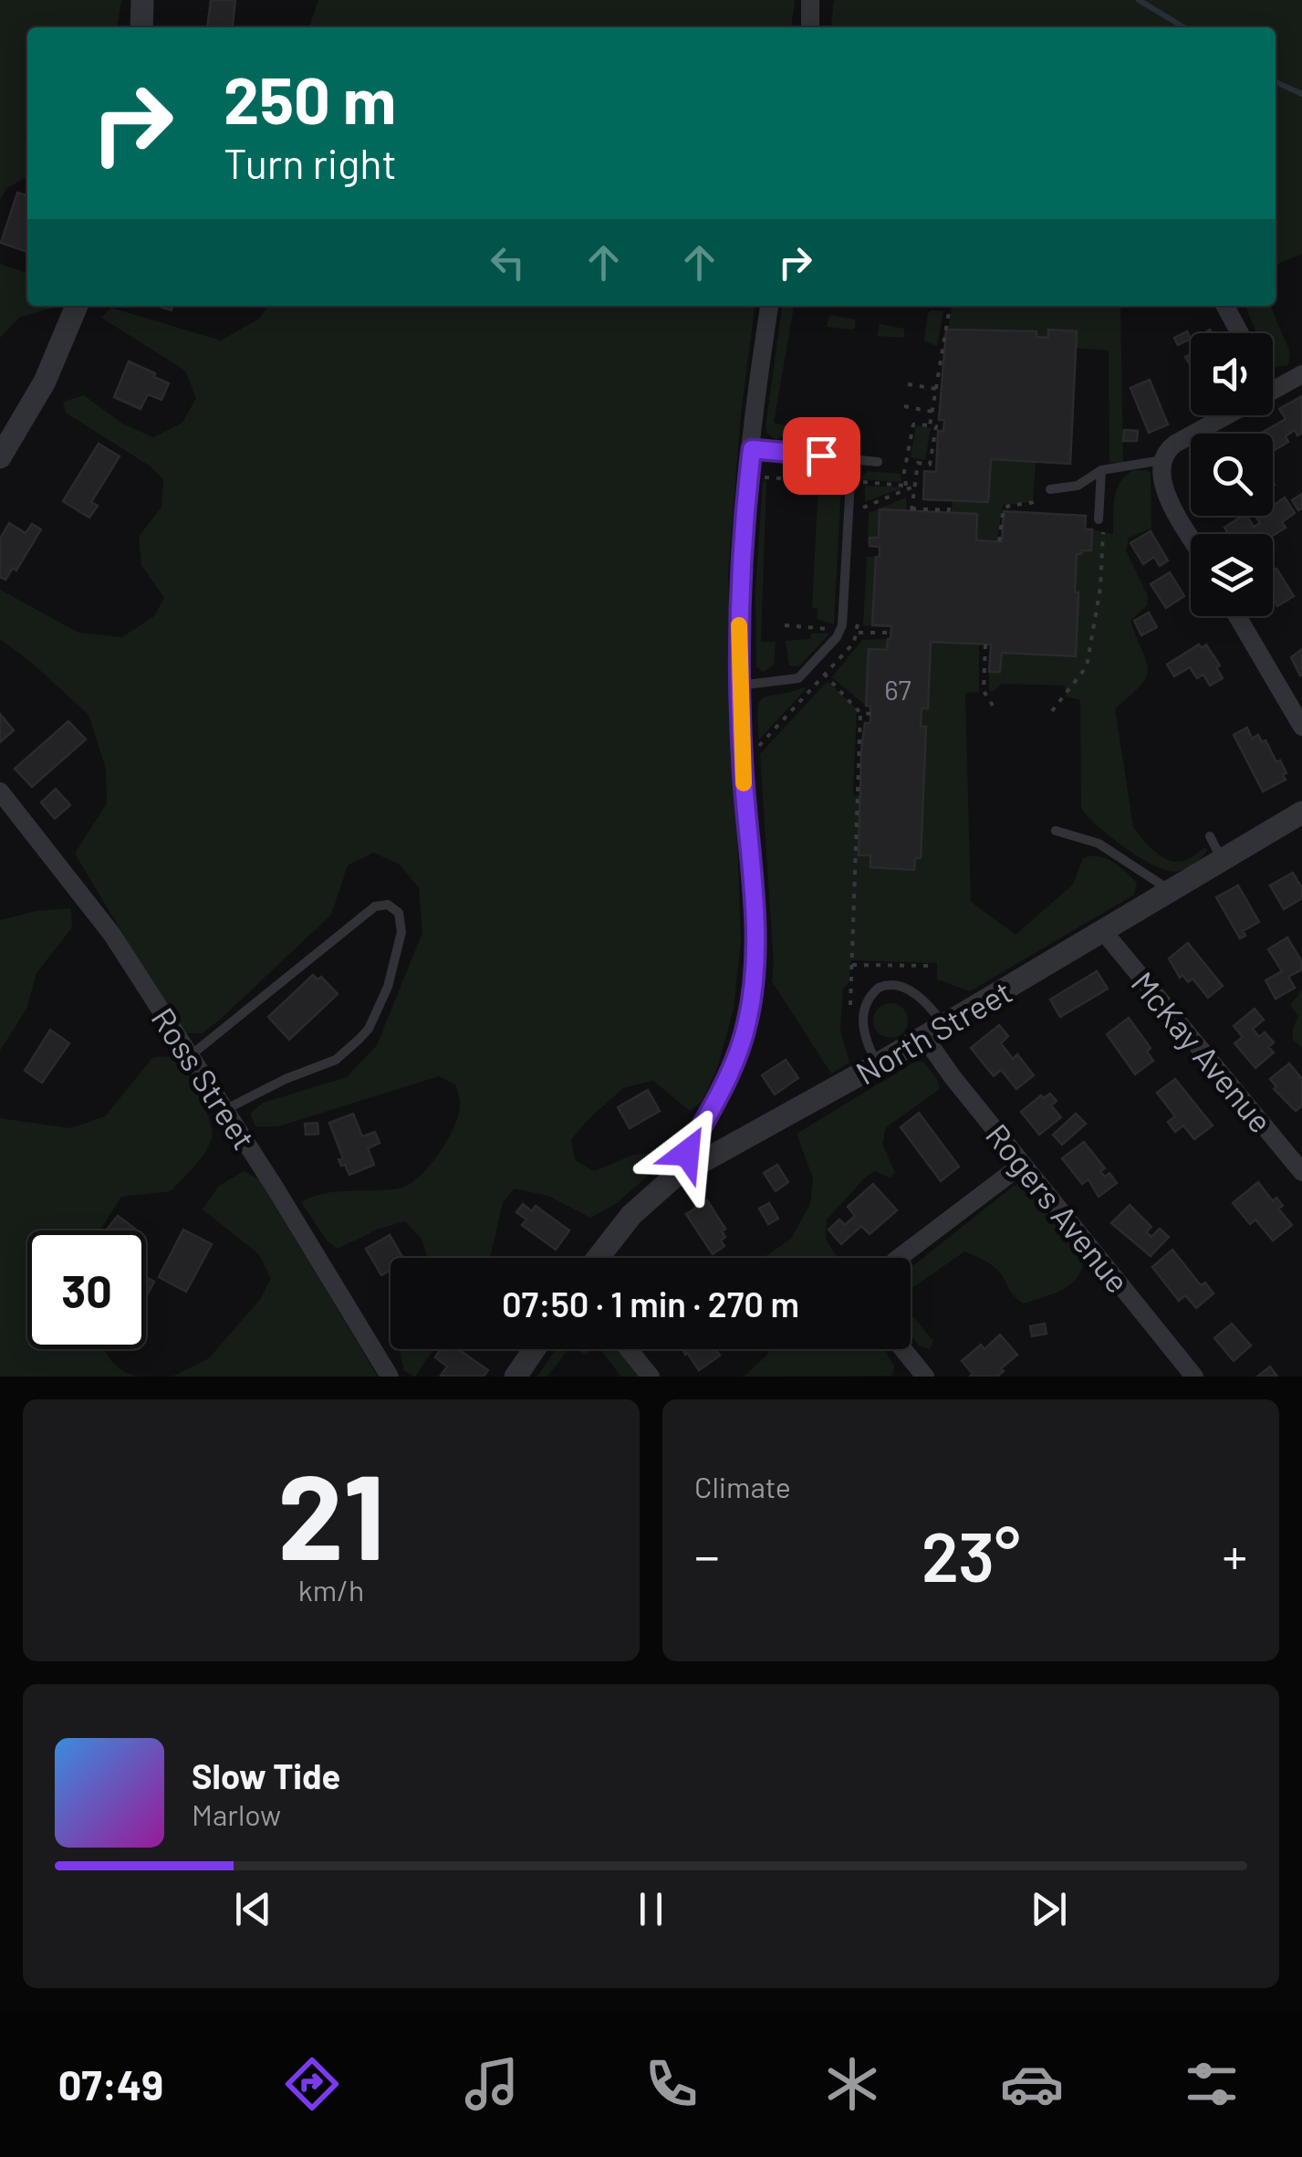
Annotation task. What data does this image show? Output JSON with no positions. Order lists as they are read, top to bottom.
{
  "streets": {
    "street": [
      "North Street",
      "McKay Avenue",
      "Ross Street",
      "Rogers Avenue"
    ]
  },
  "crossings": [
    ["North Street", "McKay Avenue"],
    ["North Street", "Rogers Avenue"]
  ],
  "house_numbers": ["67"],
  "page": {
    "turn": ["250 m", "Turn right"],
    "limit": "30",
    "trip": "07:50 · 1 min · 270 m",
    "tile": [
      ["21", "km/h"],
      "Climate"
    ],
    "heat": ["−", "23°", "+"],
    "song": ["Slow Tide", "Marlow"],
    "tabs": "07:49"
  }
}
